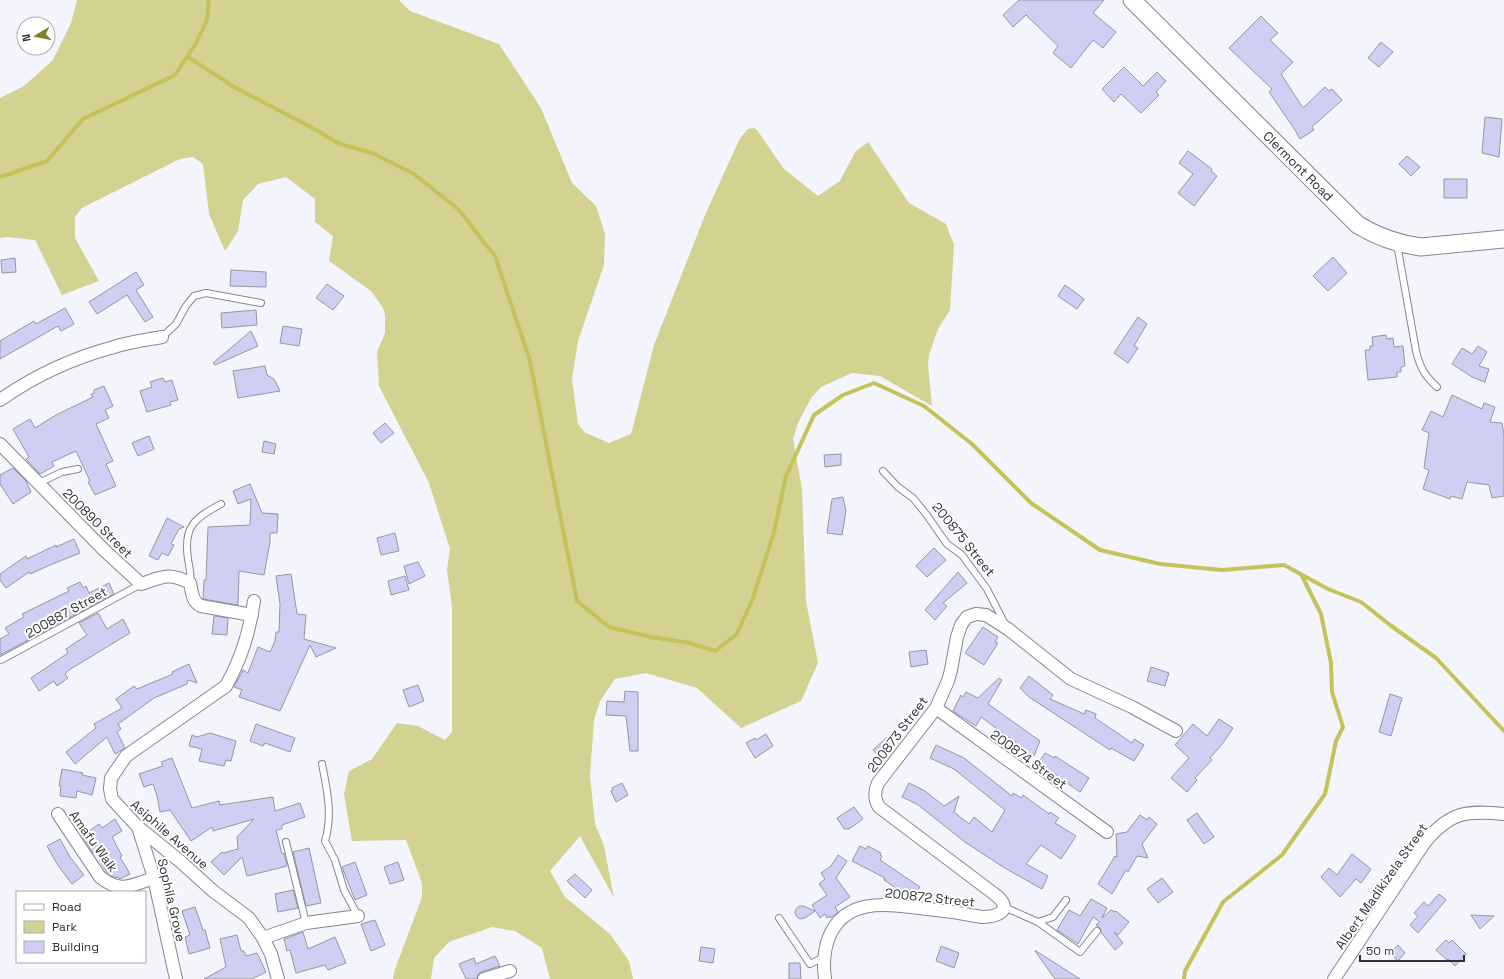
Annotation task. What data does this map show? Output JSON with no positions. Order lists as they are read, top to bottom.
{
  "streets": {
    "street": [
      "Clermont Road",
      "200890 Street",
      "200875 Street",
      "200873 Street",
      "200874 Street",
      "Asiphile Avenue",
      "Amafu Walk",
      "Albert Madikizela Street",
      "200872 Street",
      "Sophila Grove"
    ],
    "lane": ["200887 Street"]
  },
  "crossings": [
    ["200890 Street", "200887 Street"],
    ["200875 Street", "200873 Street"],
    ["200873 Street", "200874 Street"],
    ["200873 Street", "200872 Street"],
    ["Asiphile Avenue", "Sophila Grove"],
    ["Amafu Walk", "Sophila Grove"]
  ],
  "legend": ["Road", "Park", "Building"],
  "scale_bar": "50 m",
  "north": "left"
}
